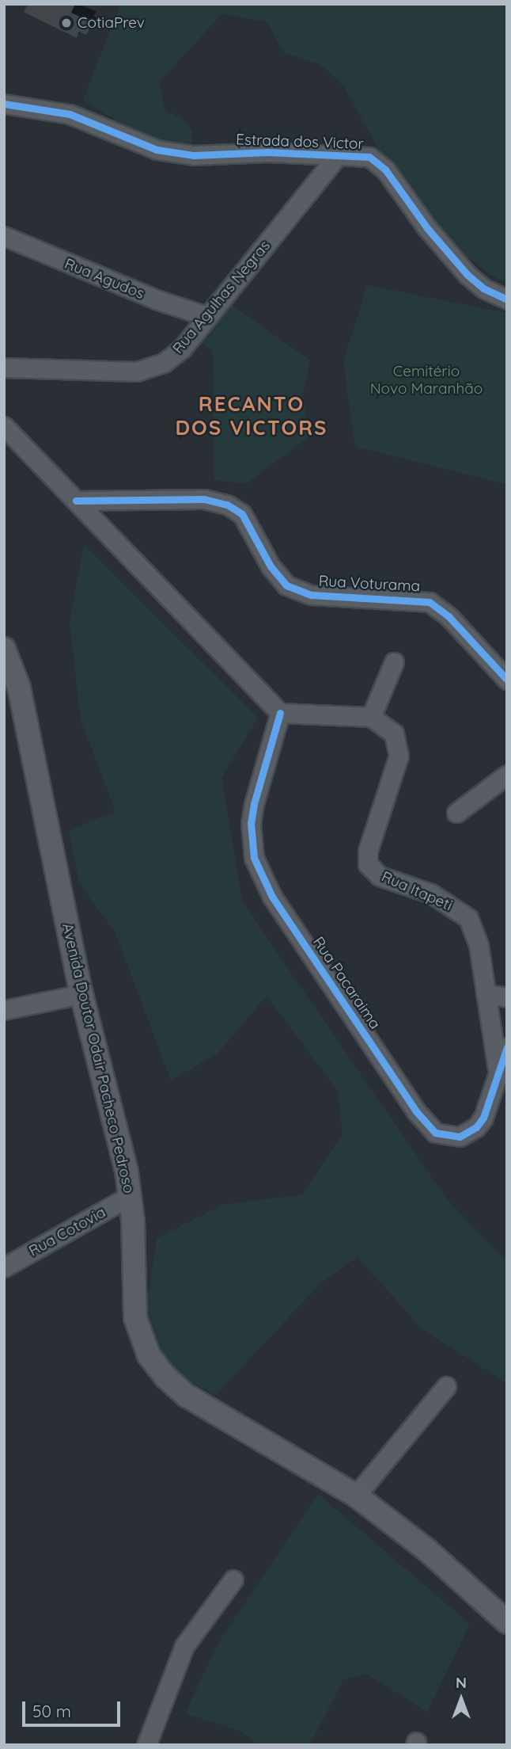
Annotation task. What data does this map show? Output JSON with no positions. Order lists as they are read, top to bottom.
{
  "streets": {
    "main road": ["Avenida Doutor Odair Pacheco Pedroso"],
    "street": [
      "Estrada dos Victor",
      "Rua Agudos",
      "Rua Agulhas Negras",
      "Rua Voturama",
      "Rua Itapeti",
      "Rua Pacaraima",
      "Rua Cotovia"
    ]
  },
  "crossings": [
    ["Estrada dos Victor", "Rua Agulhas Negras"],
    ["Rua Agudos", "Rua Agulhas Negras"],
    ["Rua Itapeti", "Rua Pacaraima"],
    ["Avenida Doutor Odair Pacheco Pedroso", "Rua Cotovia"]
  ],
  "districts": ["RECANTO DOS VICTORS"],
  "parks": ["Cemitério Novo Maranhão"],
  "places": ["CotiaPrev"],
  "scale_bar": "50 m",
  "north": "top"
}
